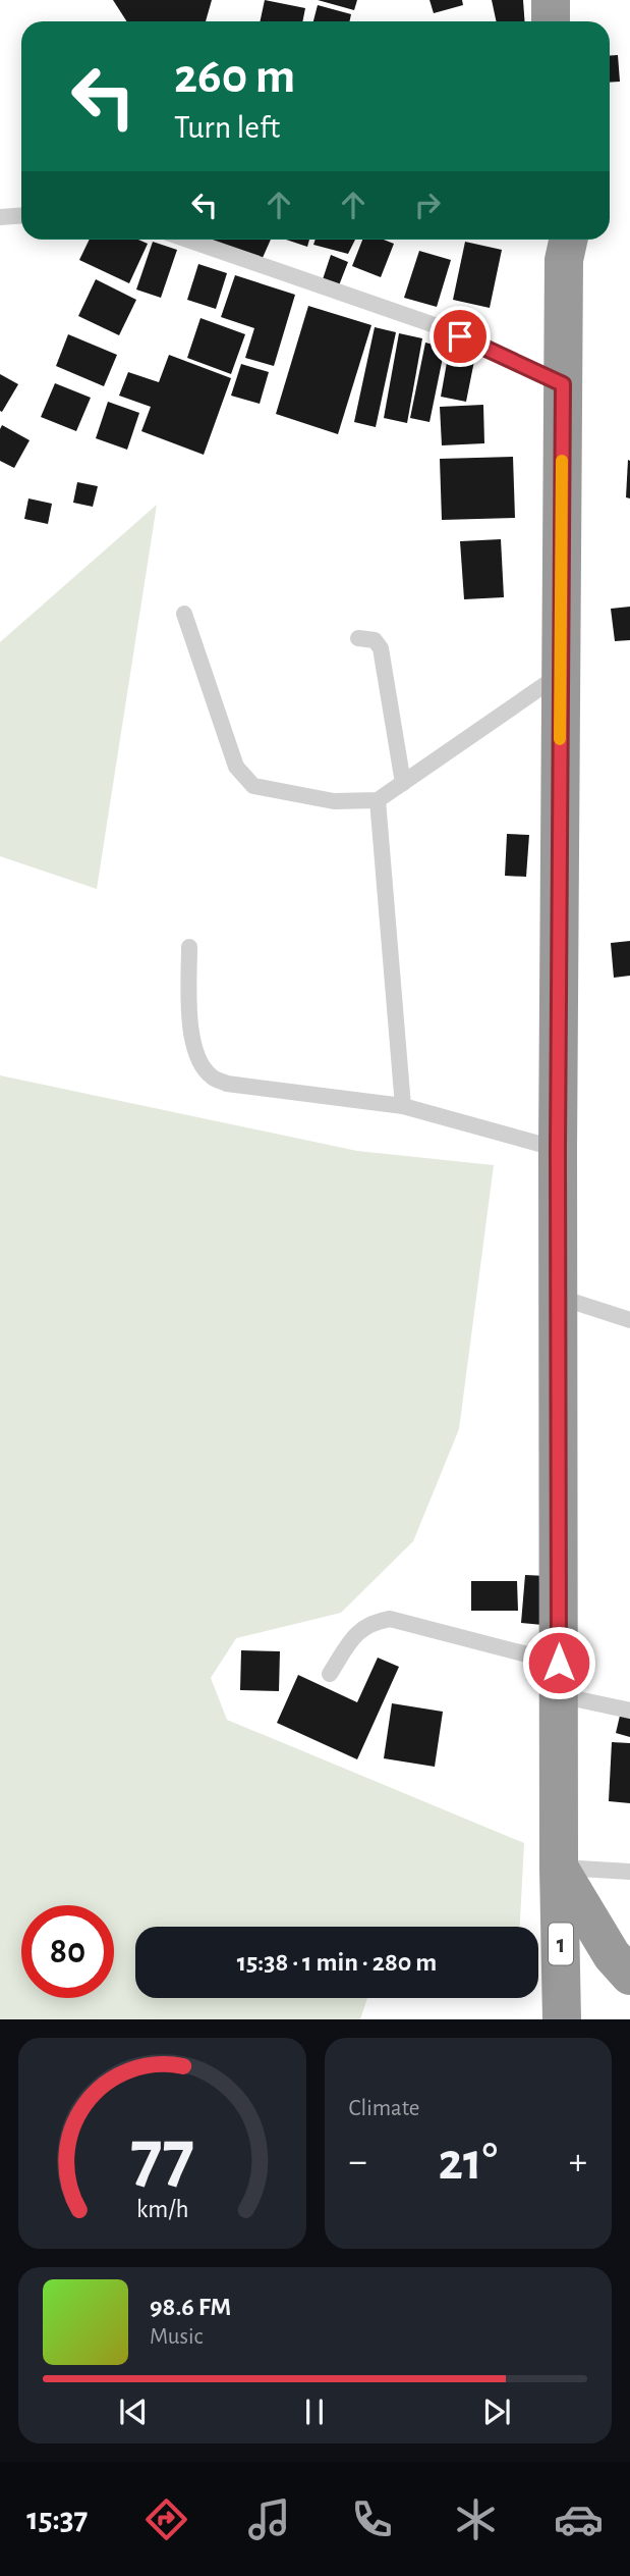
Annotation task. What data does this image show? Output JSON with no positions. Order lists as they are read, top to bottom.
{
  "streets": {
    "highway": ["1"]
  },
  "page": {
    "turn": ["260 m", "Turn left"],
    "limit": "80",
    "trip": "15:38 · 1 min · 280 m",
    "tile": "Climate",
    "heat": ["−", "21°", "+"],
    "song": ["98.6 FM", "Music"],
    "tabs": "15:37",
    "gauge": ["77", "km/h"]
  }
}
